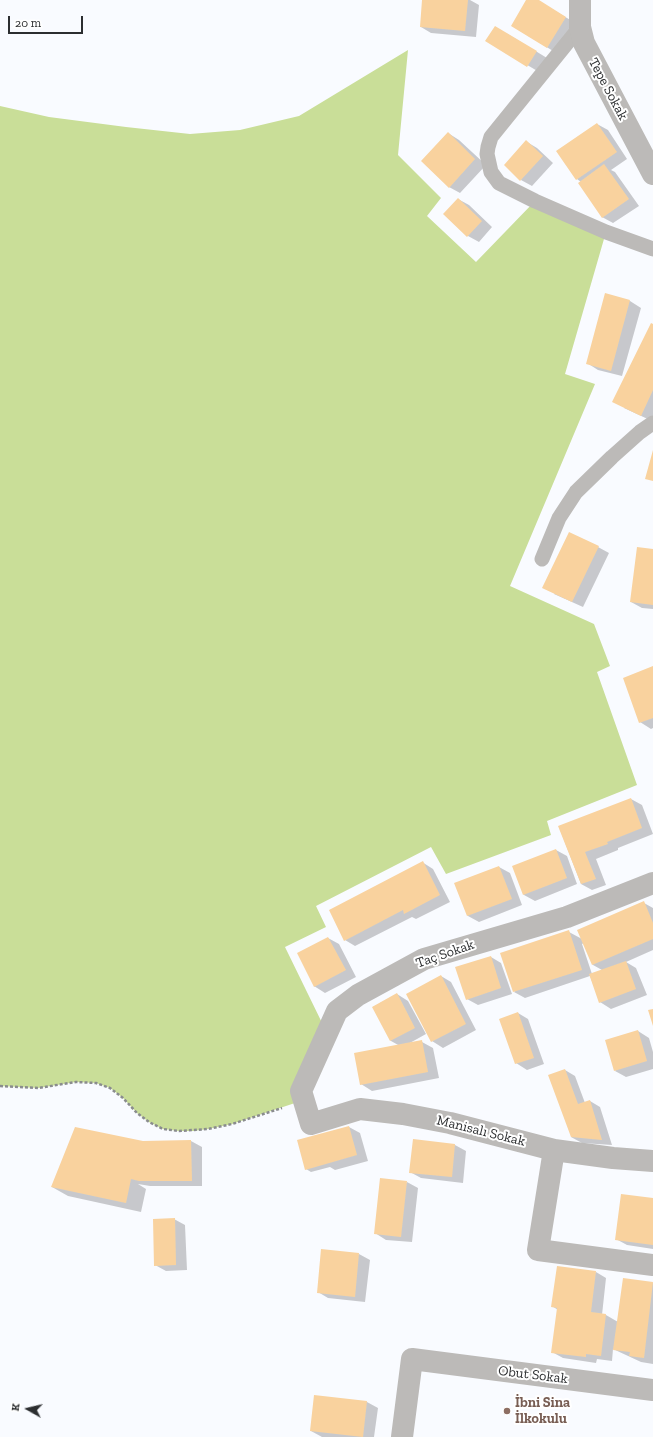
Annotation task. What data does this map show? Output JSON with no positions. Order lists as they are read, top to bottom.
{
  "streets": {
    "street": [
      "Tepe Sokak",
      "Taç Sokak",
      "Manisalı Sokak",
      "Obut Sokak"
    ]
  },
  "crossings": [
    ["Taç Sokak", "Manisalı Sokak"]
  ],
  "places": ["İbni Sina İlkokulu"],
  "scale_bar": "20 m",
  "north": "left"
}
